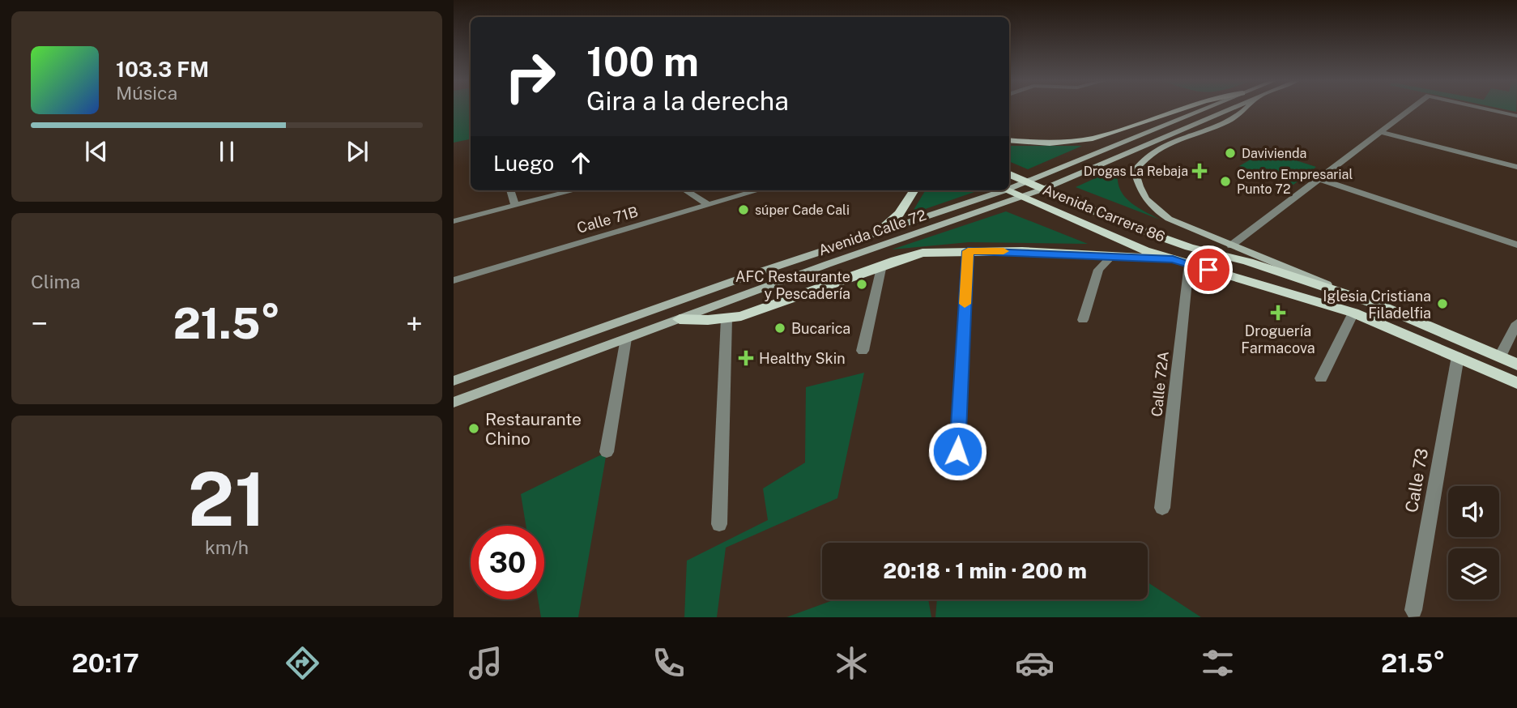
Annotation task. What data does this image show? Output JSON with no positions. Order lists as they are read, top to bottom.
{
  "streets": {
    "main road": ["Avenida Carrera 86", "Avenida Calle 72"],
    "street": ["Calle 71B", "Calle 72A", "Calle 73"]
  },
  "crossings": [
    ["Avenida Carrera 86", "Avenida Calle 72"],
    ["Avenida Carrera 86", "Calle 72A"],
    ["Avenida Carrera 86", "Calle 73"]
  ],
  "places": {
    "other": [
      "Davivienda",
      "Centro Empresarial Punto 72",
      "súper Cade Cali",
      "AFC Restaurante y Pescadería",
      "Iglesia Cristiana Filadelfia",
      "Bucarica",
      "Restaurante Chino"
    ],
    "health": ["Drogas La Rebaja", "Droguería Farmacova", "Healthy Skin"]
  },
  "page": {
    "turn": ["100 m", "Gira a la derecha"],
    "song": ["103.3 FM", "Música"],
    "then": "Luego",
    "tile": [
      "Clima",
      ["21", "km/h"]
    ],
    "heat": ["−", "21.5°", "+"],
    "limit": "30",
    "trip": "20:18 · 1 min · 200 m",
    "tabs": ["20:17", "21.5°"]
  }
}
